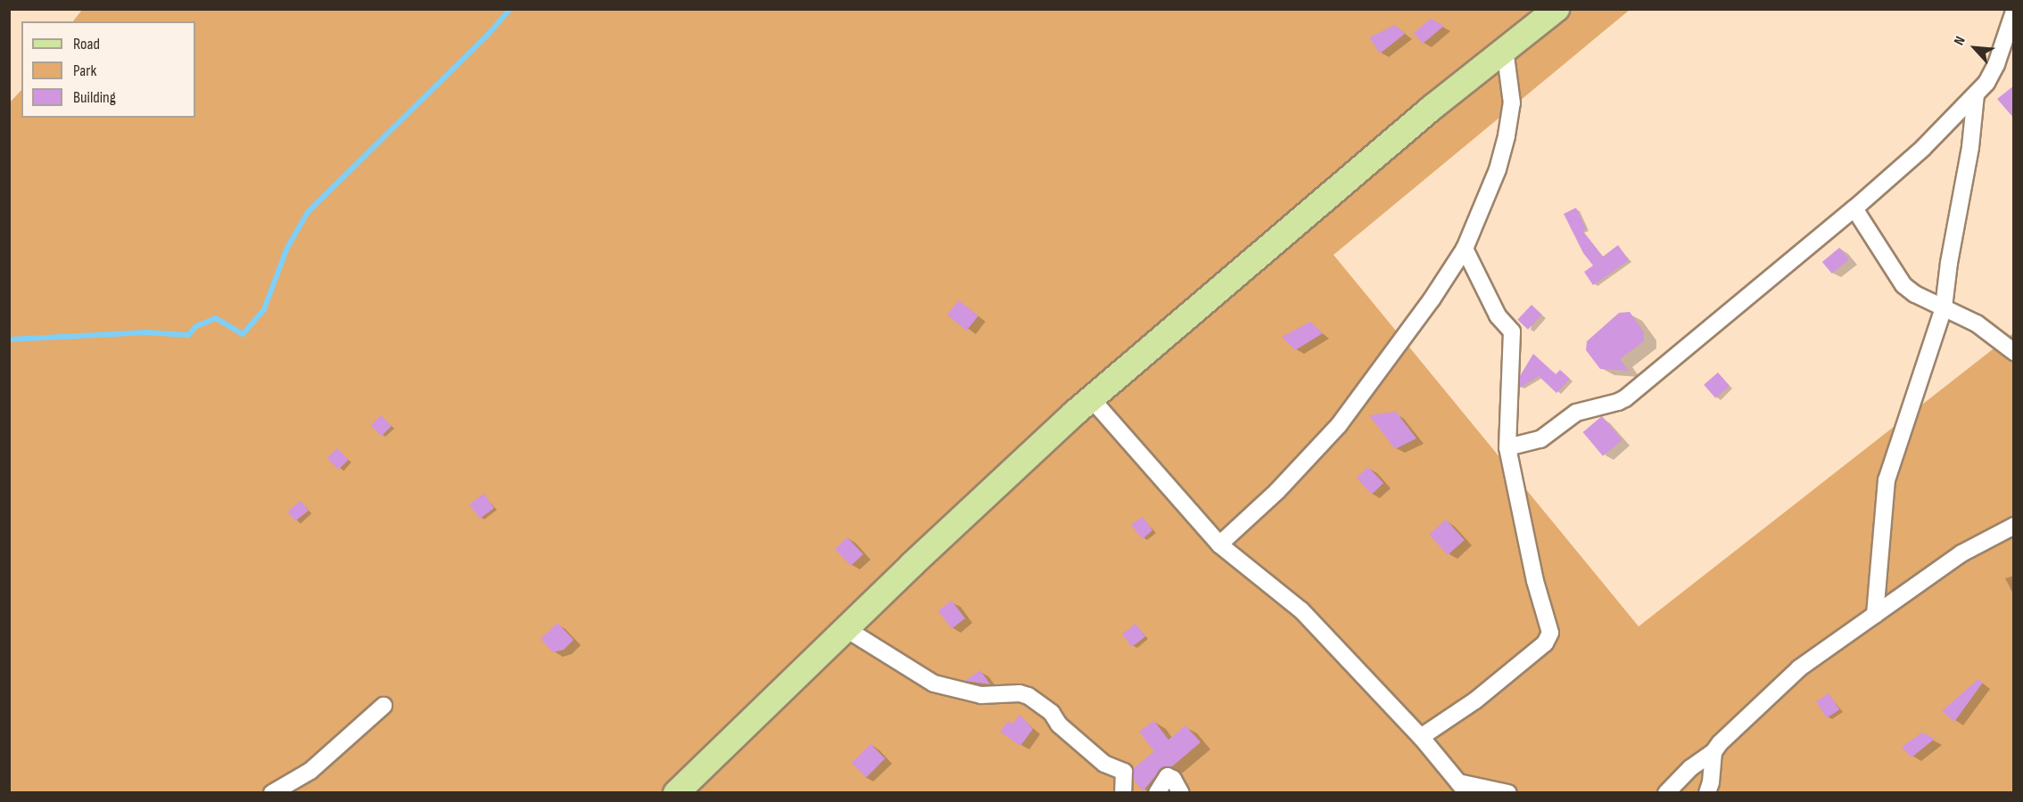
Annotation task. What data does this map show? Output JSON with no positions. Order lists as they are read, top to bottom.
{
  "legend": ["Road", "Park", "Building"],
  "north": "top left"
}
